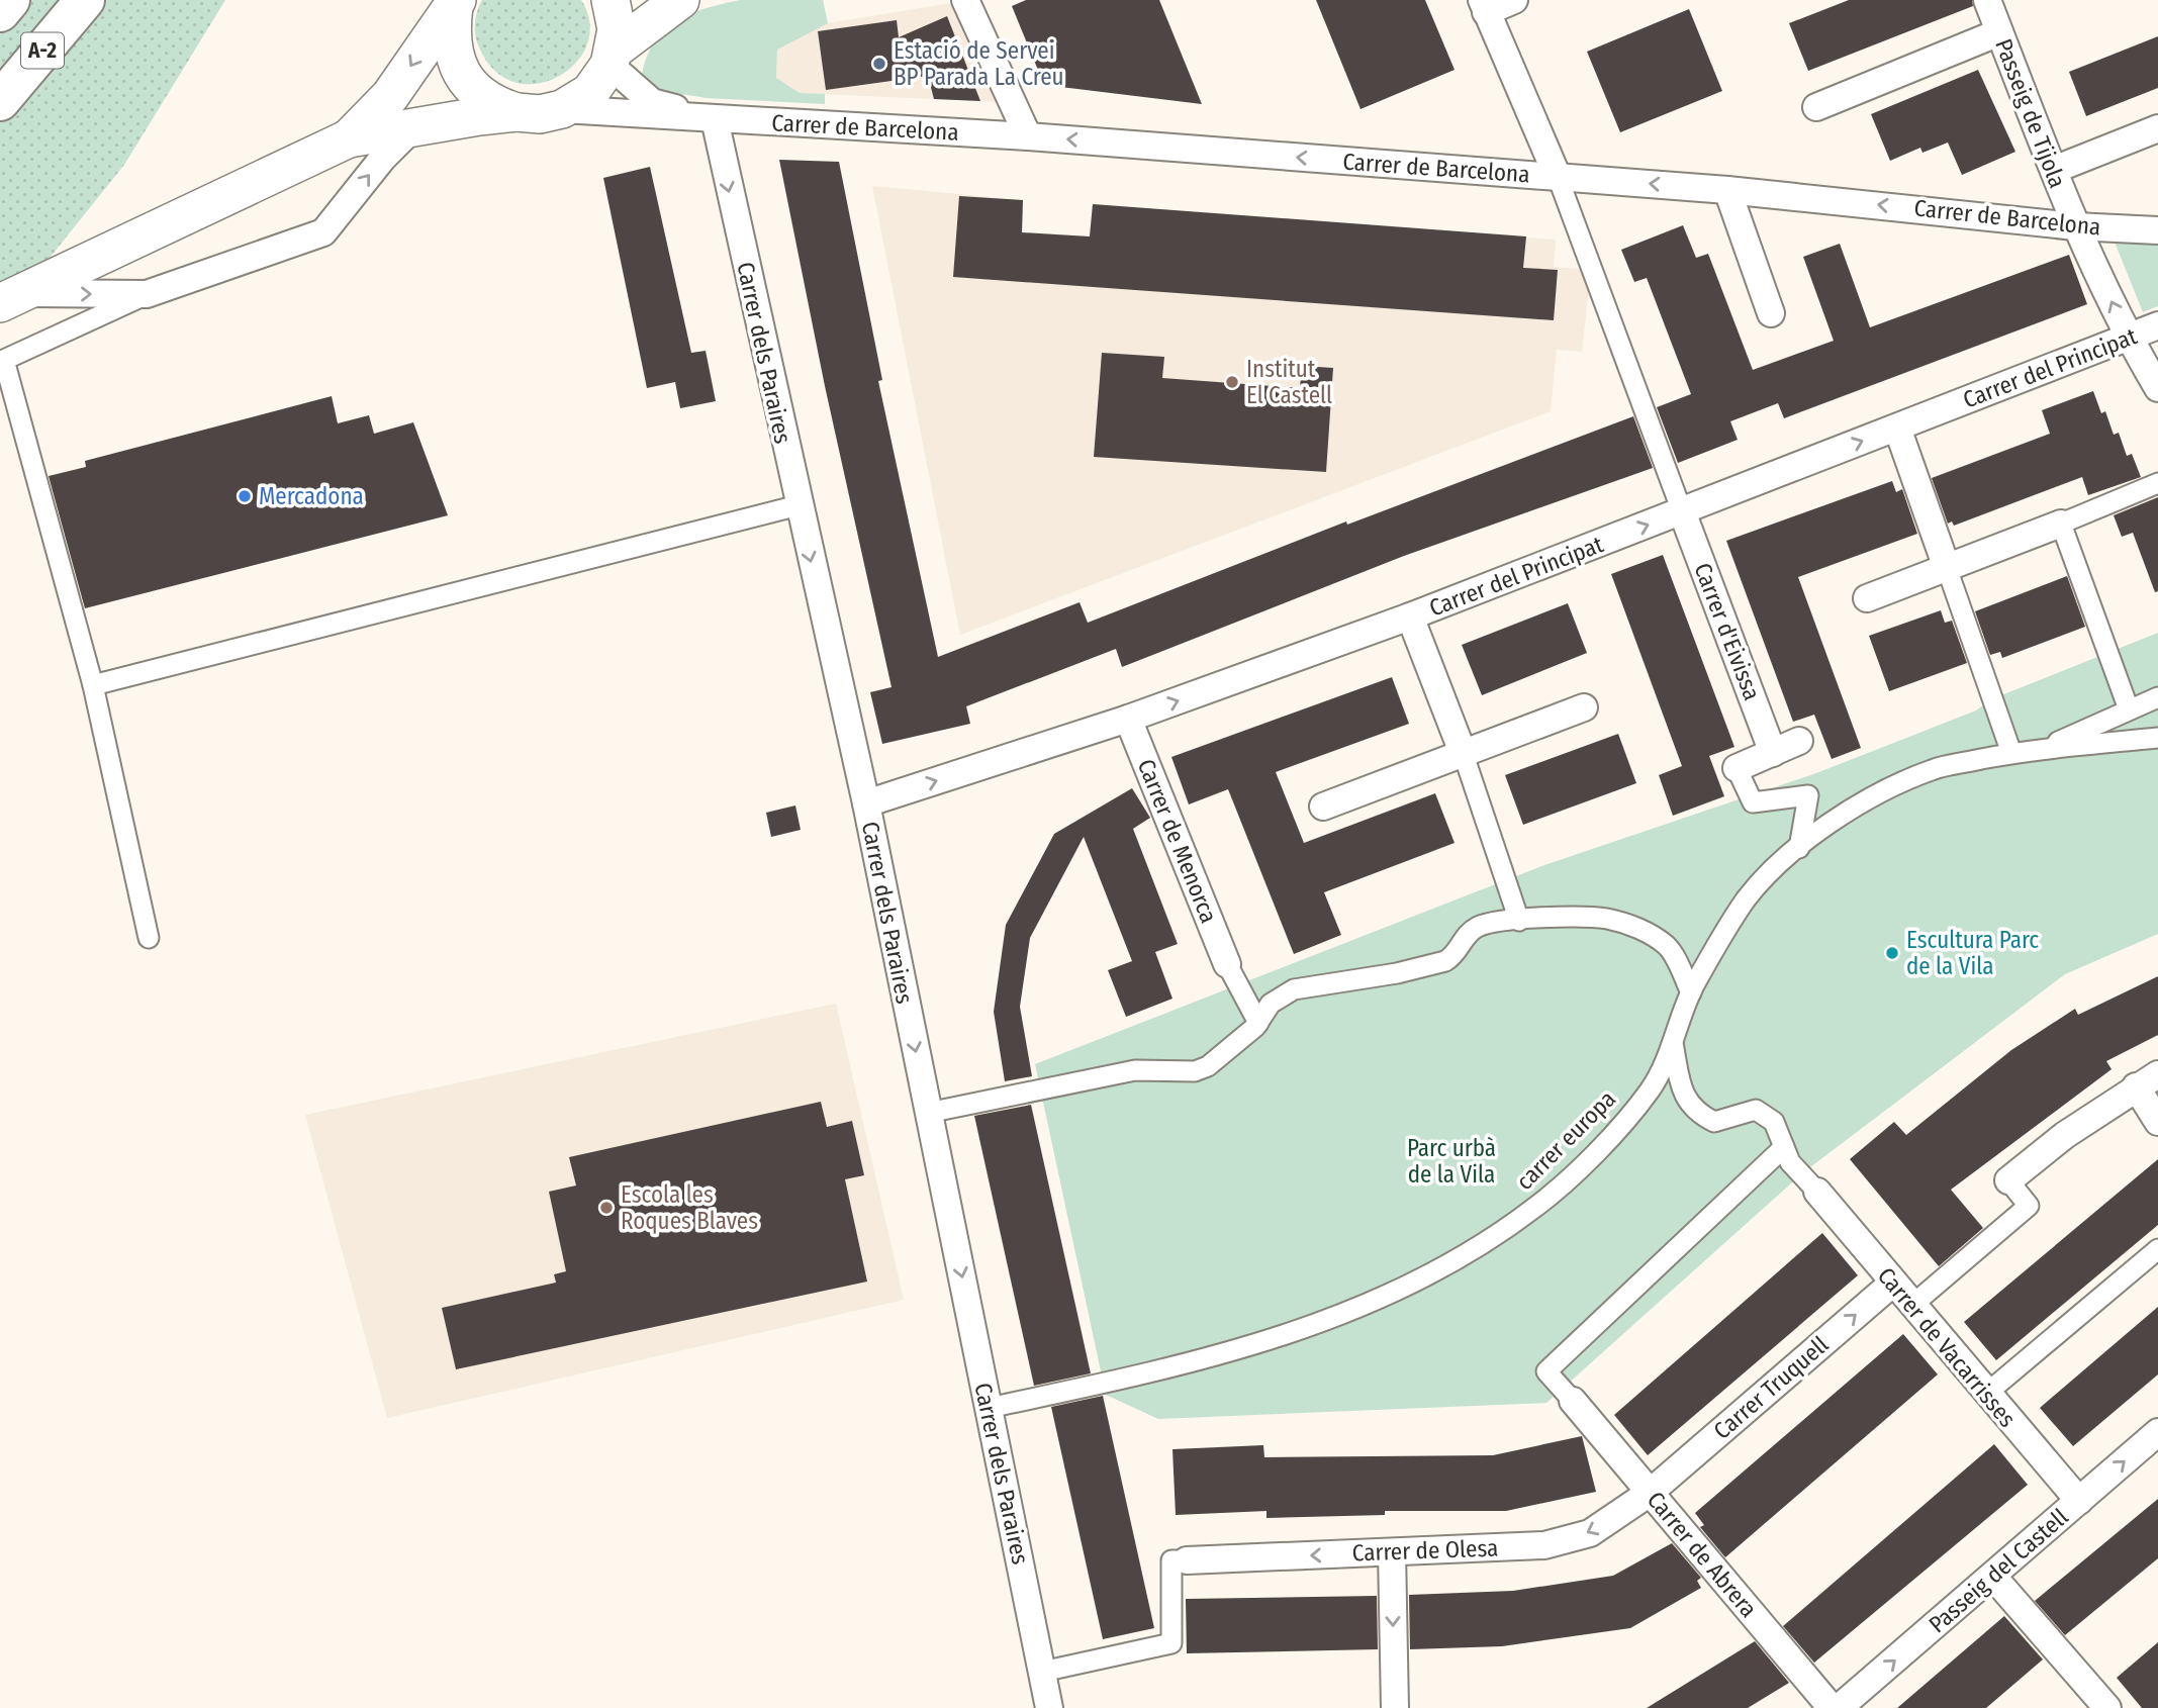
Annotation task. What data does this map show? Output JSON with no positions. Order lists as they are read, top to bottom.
{
  "streets": {
    "highway": ["A-2"],
    "street": [
      "Passeig de Tijola",
      "Carrer de Barcelona",
      "Carrer dels Paraires",
      "Carrer del Principat",
      "Carrer d'Eivissa",
      "Carrer de Menorca",
      "carrer europa",
      "Carrer de Vacarrisses",
      "Carrer Truquell",
      "Carrer de Olesa",
      "Carrer de Abrera",
      "Passeig del Castell"
    ]
  },
  "crossings": [
    ["Passeig de Tijola", "Carrer de Barcelona"],
    ["Passeig de Tijola", "Carrer del Principat"],
    ["Carrer de Barcelona", "Carrer dels Paraires"],
    ["Carrer dels Paraires", "Carrer del Principat"],
    ["Carrer dels Paraires", "carrer europa"],
    ["Carrer del Principat", "Carrer d'Eivissa"],
    ["Carrer del Principat", "Carrer de Menorca"],
    ["Carrer de Vacarrisses", "Carrer Truquell"],
    ["Carrer de Vacarrisses", "Passeig del Castell"],
    ["Carrer Truquell", "Carrer de Olesa"],
    ["Carrer Truquell", "Carrer de Abrera"],
    ["Carrer de Olesa", "Carrer de Abrera"]
  ],
  "one_way": [
    "Carrer de Barcelona",
    "Carrer dels Paraires",
    "Carrer Truquell",
    "Carrer de Olesa"
  ],
  "parks": ["Parc urbà de la Vila"],
  "places": [
    "Estació de Servei BP Parada La Creu",
    "Institut El Castell",
    "Mercadona",
    "Escultura Parc de la Vila",
    "Escola les Roques Blaves"
  ]
}
